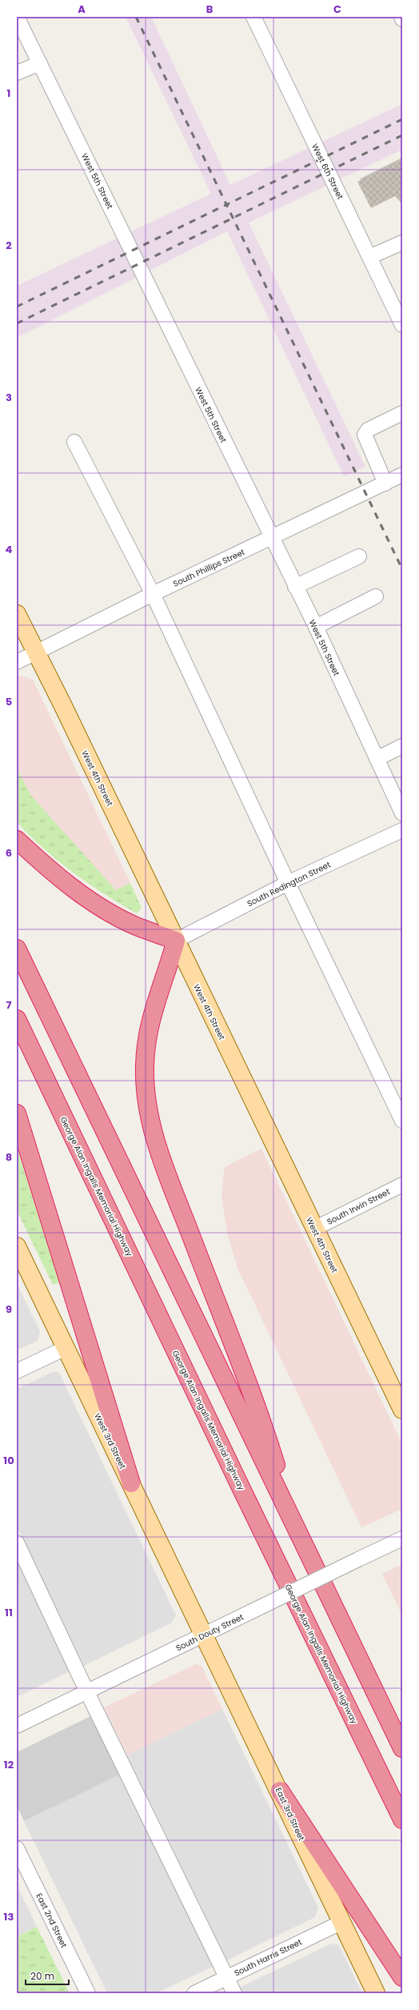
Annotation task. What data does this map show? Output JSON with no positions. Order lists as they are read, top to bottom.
{
  "streets": {
    "highway": ["George Alan Ingalls Memorial Highway"],
    "main road": ["West 4th Street", "West 3rd Street", "East 3rd Street"],
    "street": [
      "West 6th Street",
      "West 5th Street",
      "South Phillips Street",
      "South Redington Street",
      "South Irwin Street",
      "South Douty Street",
      "East 2nd Street",
      "South Harris Street"
    ]
  },
  "crossings": [
    ["West 5th Street", "South Phillips Street"],
    ["South Phillips Street", "West 4th Street"],
    ["West 4th Street", "South Redington Street"],
    ["West 4th Street", "South Irwin Street"],
    ["West 3rd Street", "South Douty Street"],
    ["West 3rd Street", "East 3rd Street"],
    ["South Douty Street", "East 3rd Street"],
    ["East 3rd Street", "South Harris Street"]
  ],
  "scale_bar": "20 m",
  "grid": {
    "columns": ["A", "B", "C"],
    "rows": [
      "1",
      "2",
      "3",
      "4",
      "5",
      "6",
      "7",
      "8",
      "9",
      "10",
      "11",
      "12",
      "13"
    ]
  }
}
